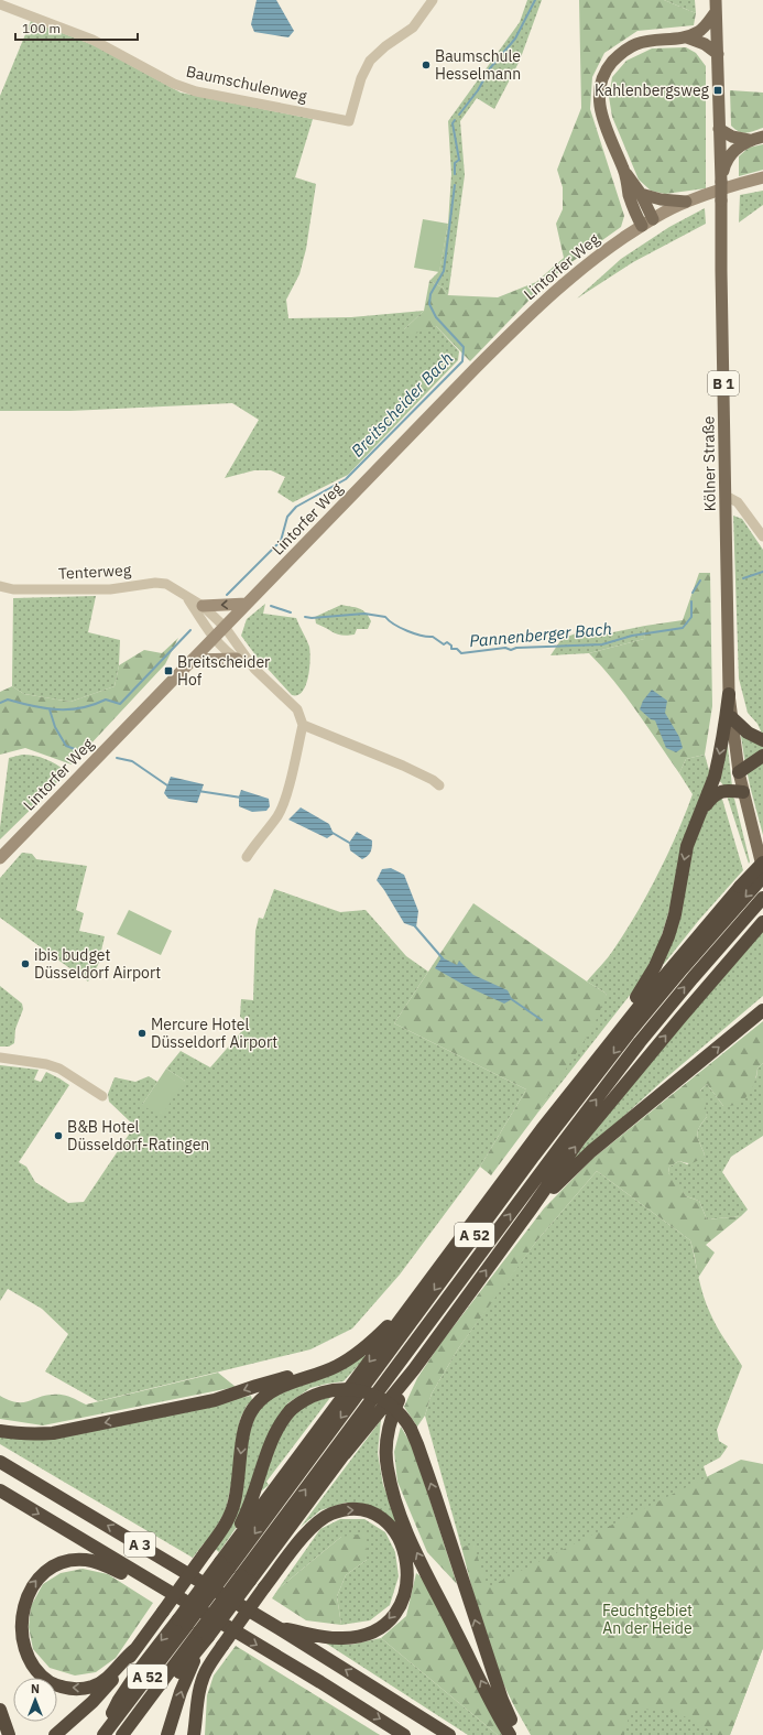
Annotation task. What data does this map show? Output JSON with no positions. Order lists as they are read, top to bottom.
{
  "streets": {
    "highway": ["A 52", "A 3"],
    "main road": ["Lintorfer Weg", "B 1", "Kölner Straße"],
    "street": ["Baumschulenweg", "Tenterweg"]
  },
  "crossings": [
    ["Lintorfer Weg", "Tenterweg"]
  ],
  "water": ["Breitscheider Bach", "Pannenberger Bach"],
  "parks": ["Feuchtgebiet An der Heide"],
  "places": {
    "other": [
      "Baumschule Hesselmann",
      "ibis budget Düsseldorf Airport",
      "Mercure Hotel Düsseldorf Airport",
      "B&B Hotel Düsseldorf-Ratingen"
    ],
    "transit": ["Kahlenbergsweg", "Breitscheider Hof"]
  },
  "scale_bar": "100 m",
  "north": "top"
}
